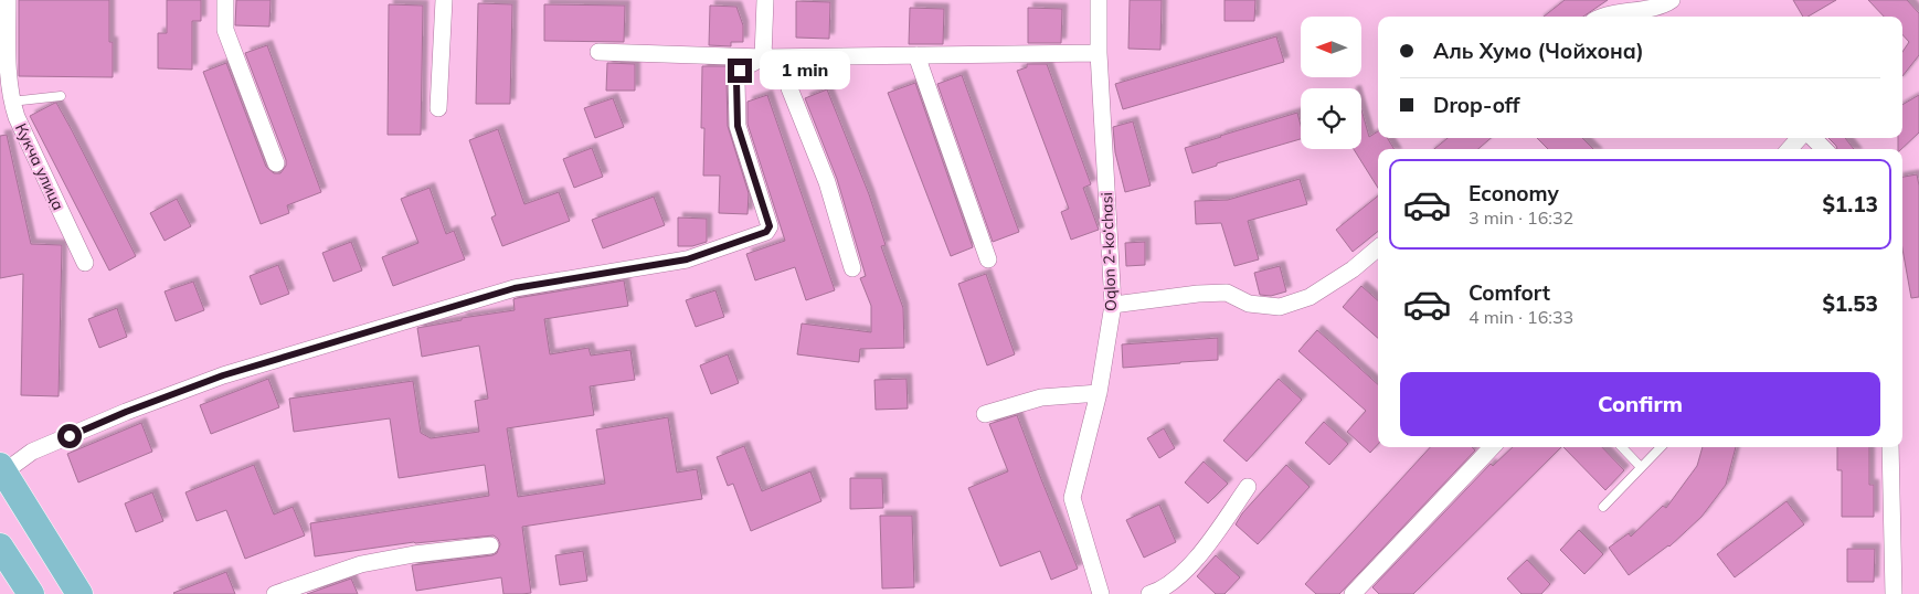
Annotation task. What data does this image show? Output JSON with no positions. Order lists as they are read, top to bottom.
{
  "streets": {
    "street": ["Кукча улица", "Oqlon 2-ko‘chasi"]
  },
  "north": "left",
  "page": {
    "banner": ["Аль Хумо (Чойхона)", "Drop-off"],
    "bubble": "1 min",
    "list": [
      {
        "name": "Economy",
        "note": "3 min · 16:32",
        "value": "$1.13"
      },
      {
        "name": "Comfort",
        "note": "4 min · 16:33",
        "value": "$1.53"
      }
    ],
    "buttons": "Confirm"
  }
}
